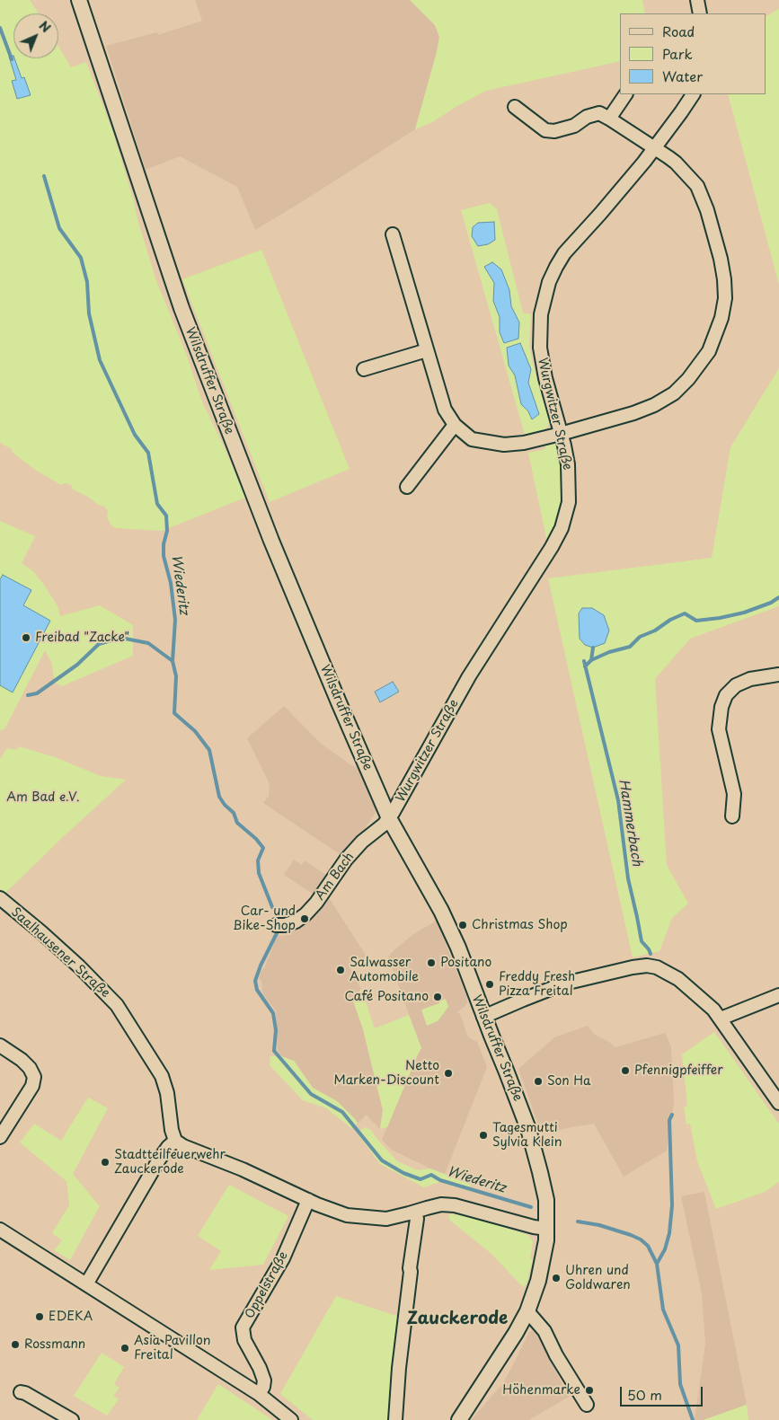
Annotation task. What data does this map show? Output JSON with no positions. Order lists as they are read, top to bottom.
{
  "streets": {
    "main road": ["Wilsdruffer Straße"],
    "street": [
      "Wurgwitzer Straße",
      "Am Bach",
      "Saalhausener Straße",
      "Oppelstraße"
    ]
  },
  "crossings": [
    ["Wilsdruffer Straße", "Wurgwitzer Straße"],
    ["Wilsdruffer Straße", "Am Bach"],
    ["Wurgwitzer Straße", "Am Bach"]
  ],
  "districts": ["Zauckerode"],
  "water": ["Wiederitz", "Hammerbach"],
  "parks": ["Am Bad e.V."],
  "places": [
    "Freibad \"Zacke\"",
    "Car- und Bike-Shop",
    "Christmas Shop",
    "Positano",
    "Salwasser Automobile",
    "Freddy Fresh Pizza Freital",
    "Café Positano",
    "Pfennigpfeiffer",
    "Netto Marken-Discount",
    "Son Ha",
    "Tagesmutti Sylvia Klein",
    "Stadtteilfeuerwehr Zauckerode",
    "Uhren und Goldwaren",
    "EDEKA",
    "Rossmann",
    "Asia Pavillon Freital",
    "Höhenmarke"
  ],
  "legend": ["Road", "Park", "Water"],
  "scale_bar": "50 m",
  "north": "top right"
}
